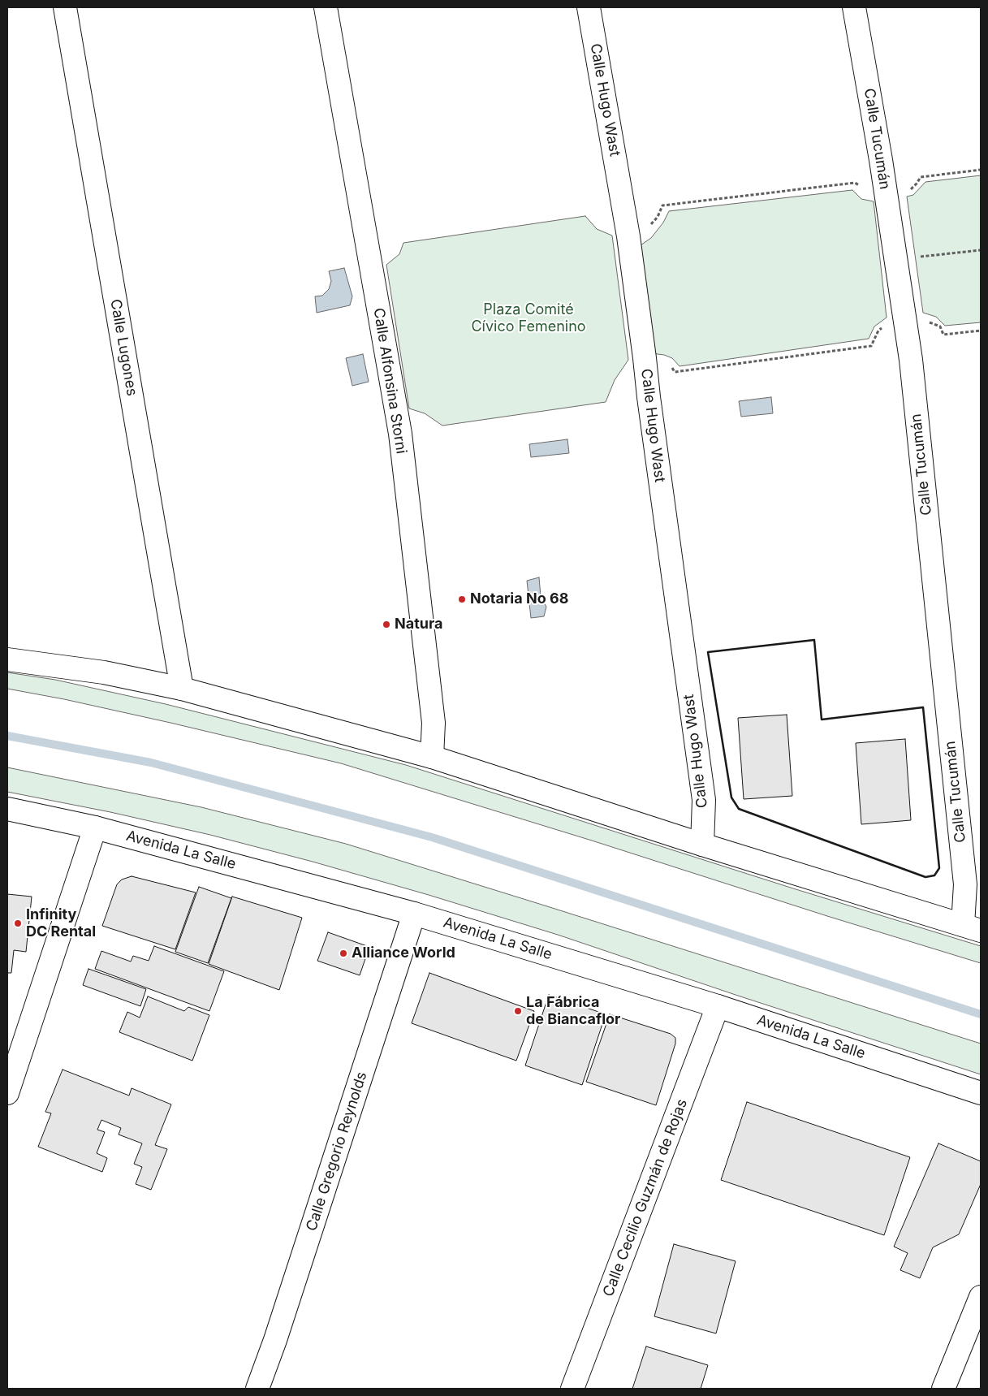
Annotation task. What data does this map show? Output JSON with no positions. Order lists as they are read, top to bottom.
{
  "streets": {
    "street": [
      "Calle Hugo Wast",
      "Calle Tucumán",
      "Calle Lugones",
      "Calle Alfonsina Storni",
      "Avenida La Salle",
      "Calle Gregorio Reynolds",
      "Calle Cecilio Guzmán de Rojas"
    ]
  },
  "crossings": [
    ["Avenida La Salle", "Calle Gregorio Reynolds"],
    ["Avenida La Salle", "Calle Cecilio Guzmán de Rojas"]
  ],
  "parks": ["Plaza Comité Cívico Femenino"],
  "places": [
    "Notaria No 68",
    "Natura",
    "Infinity DC Rental",
    "Alliance World",
    "La Fábrica de Biancaflor"
  ]
}
